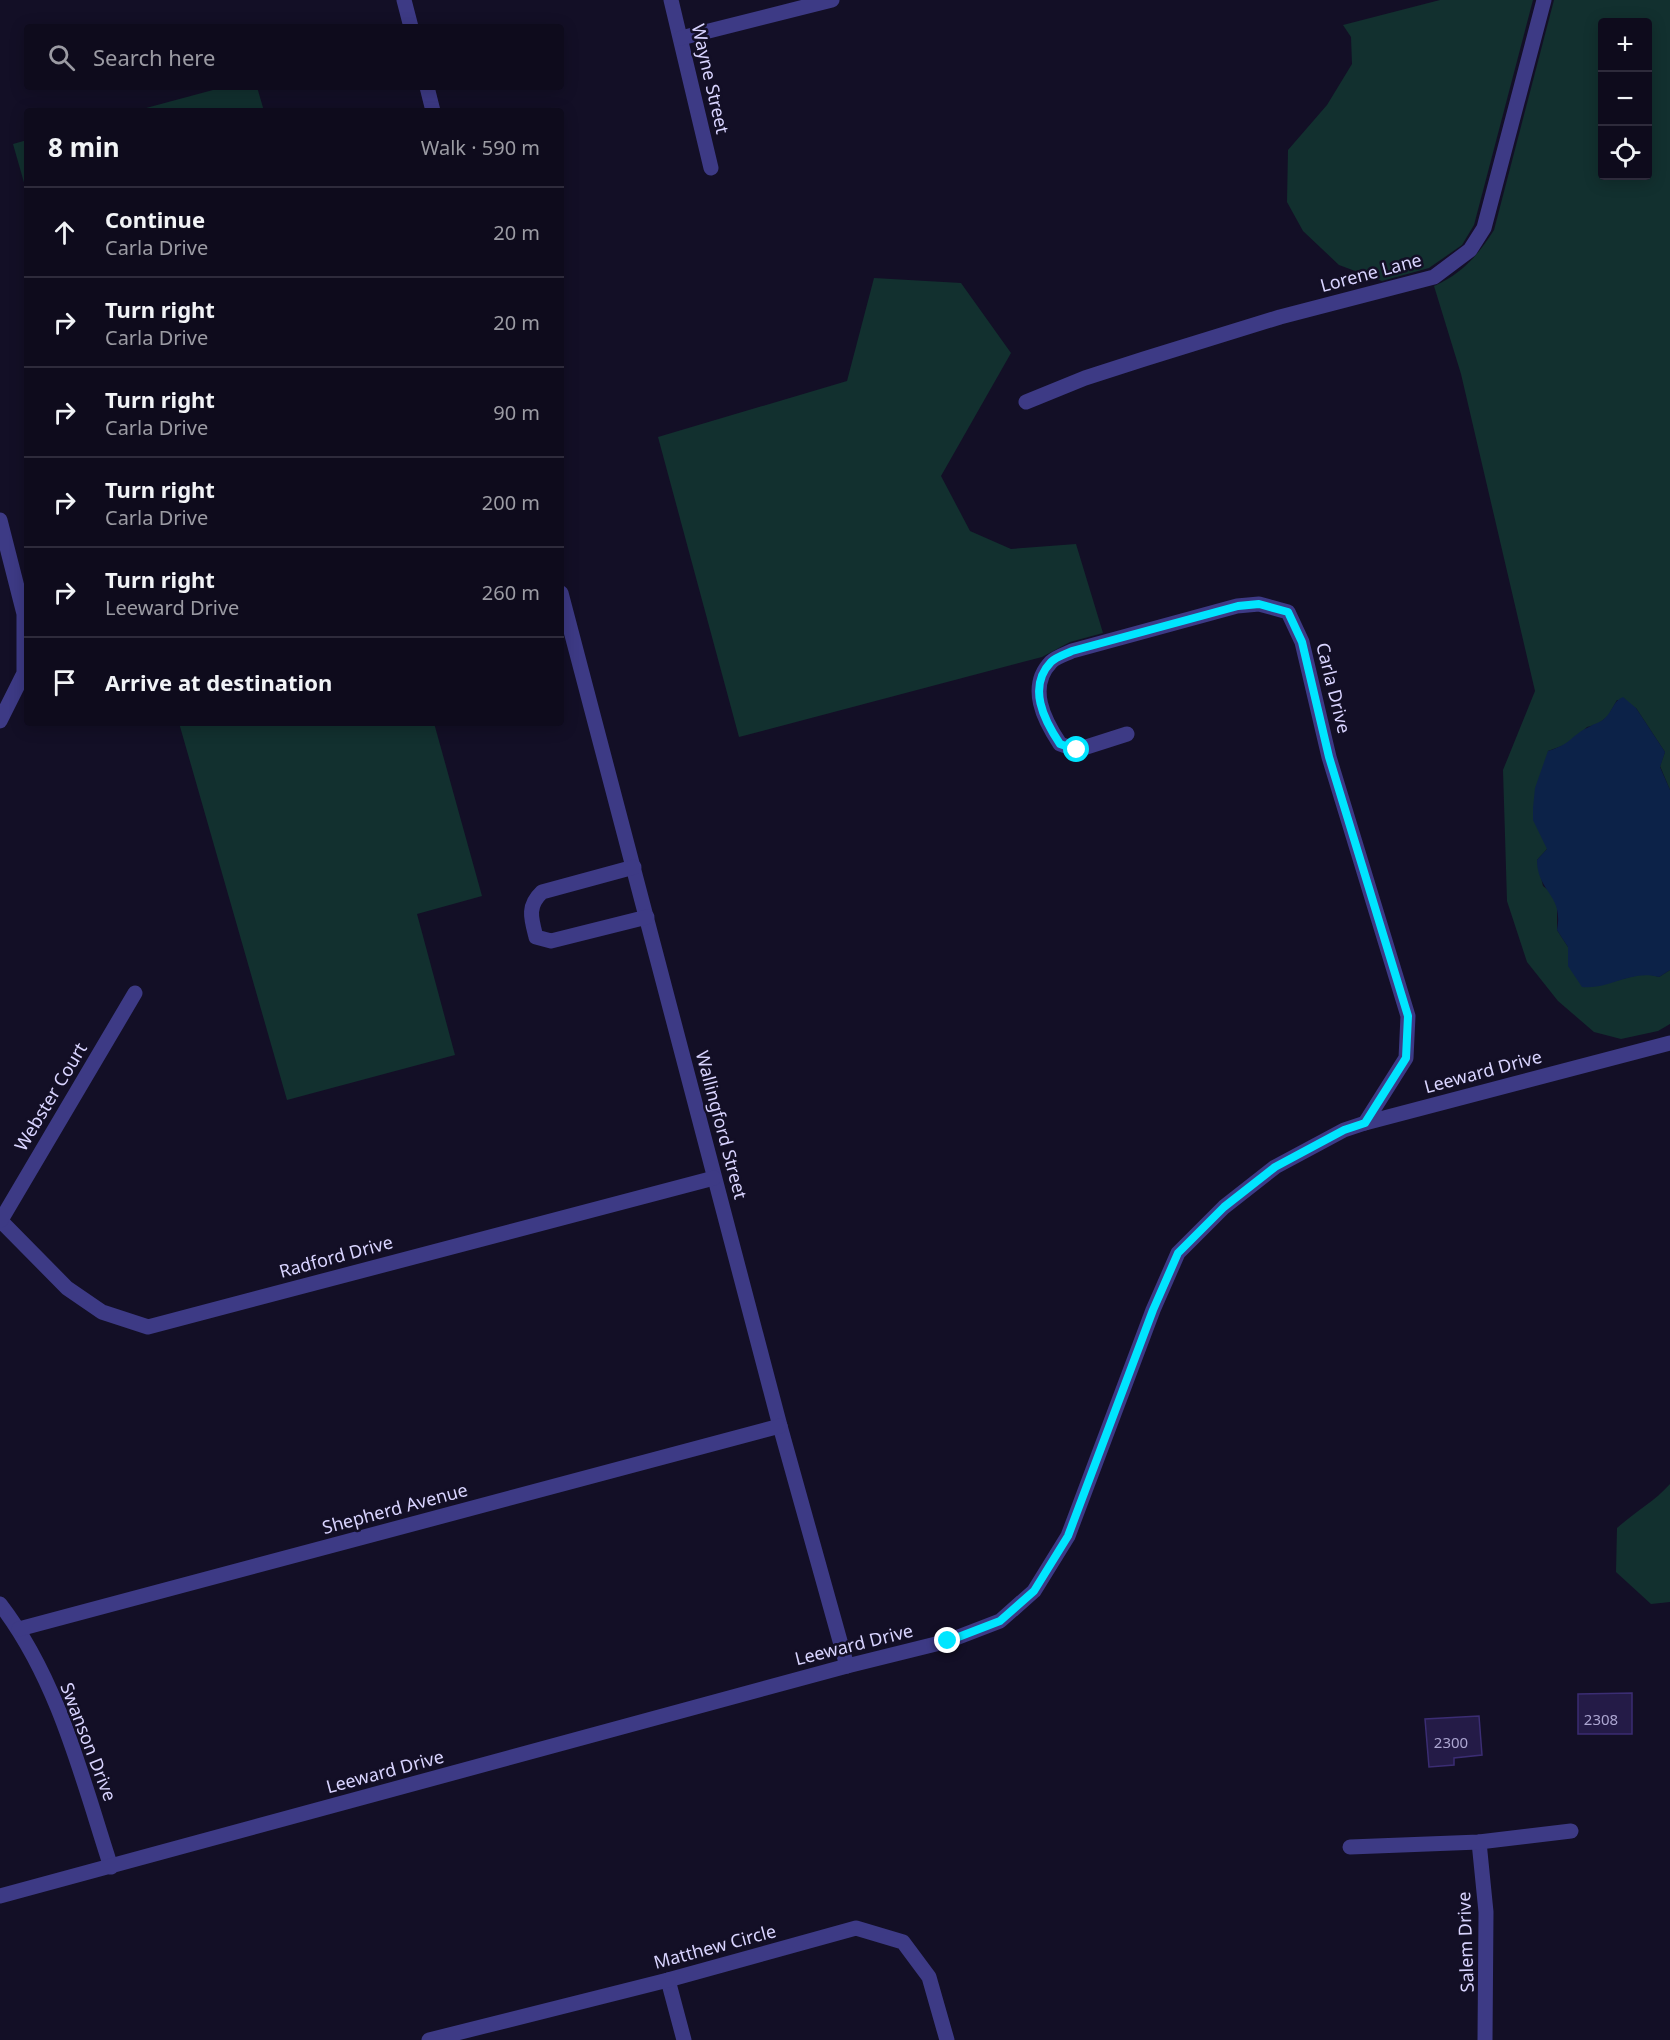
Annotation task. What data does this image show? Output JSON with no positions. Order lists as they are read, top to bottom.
{
  "streets": {
    "street": [
      "Wayne Street",
      "Lorene Lane",
      "Carla Drive",
      "Leeward Drive",
      "Webster Court",
      "Wallingford Street",
      "Radford Drive",
      "Shepherd Avenue",
      "Swanson Drive",
      "Salem Drive",
      "Matthew Circle"
    ]
  },
  "crossings": [
    ["Carla Drive", "Leeward Drive"],
    ["Leeward Drive", "Wallingford Street"],
    ["Leeward Drive", "Swanson Drive"],
    ["Webster Court", "Radford Drive"],
    ["Wallingford Street", "Radford Drive"],
    ["Wallingford Street", "Shepherd Avenue"],
    ["Shepherd Avenue", "Swanson Drive"]
  ],
  "house_numbers": ["2308", "2300"],
  "page": {
    "map_buttons": ["+", "−"],
    "search": "Search here",
    "heading": ["8 min", "Walk · 590 m"],
    "list": [
      ["Continue", "Carla Drive", "20 m"],
      ["Turn right", "Carla Drive", "20 m"],
      ["Turn right", "Carla Drive", "90 m"],
      ["Turn right", "Carla Drive", "200 m"],
      ["Turn right", "Leeward Drive", "260 m"],
      "Arrive at destination"
    ]
  }
}
